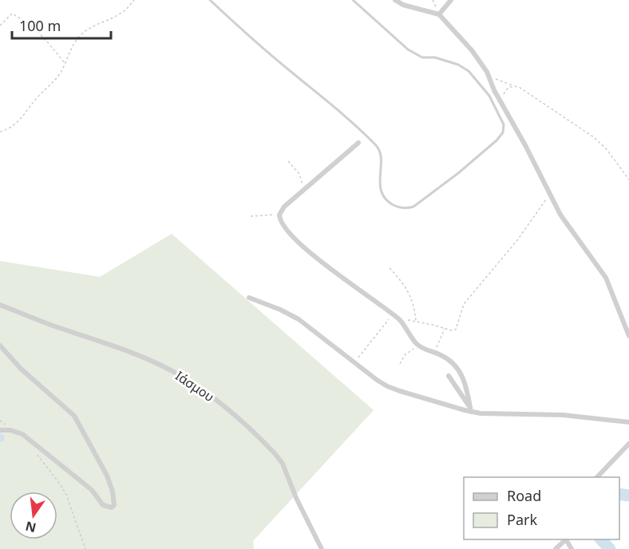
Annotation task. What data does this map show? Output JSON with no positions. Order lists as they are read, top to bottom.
{
  "streets": {
    "street": ["Ιάσμου"]
  },
  "legend": ["Road", "Park"],
  "scale_bar": "100 m",
  "north": "bottom"
}
